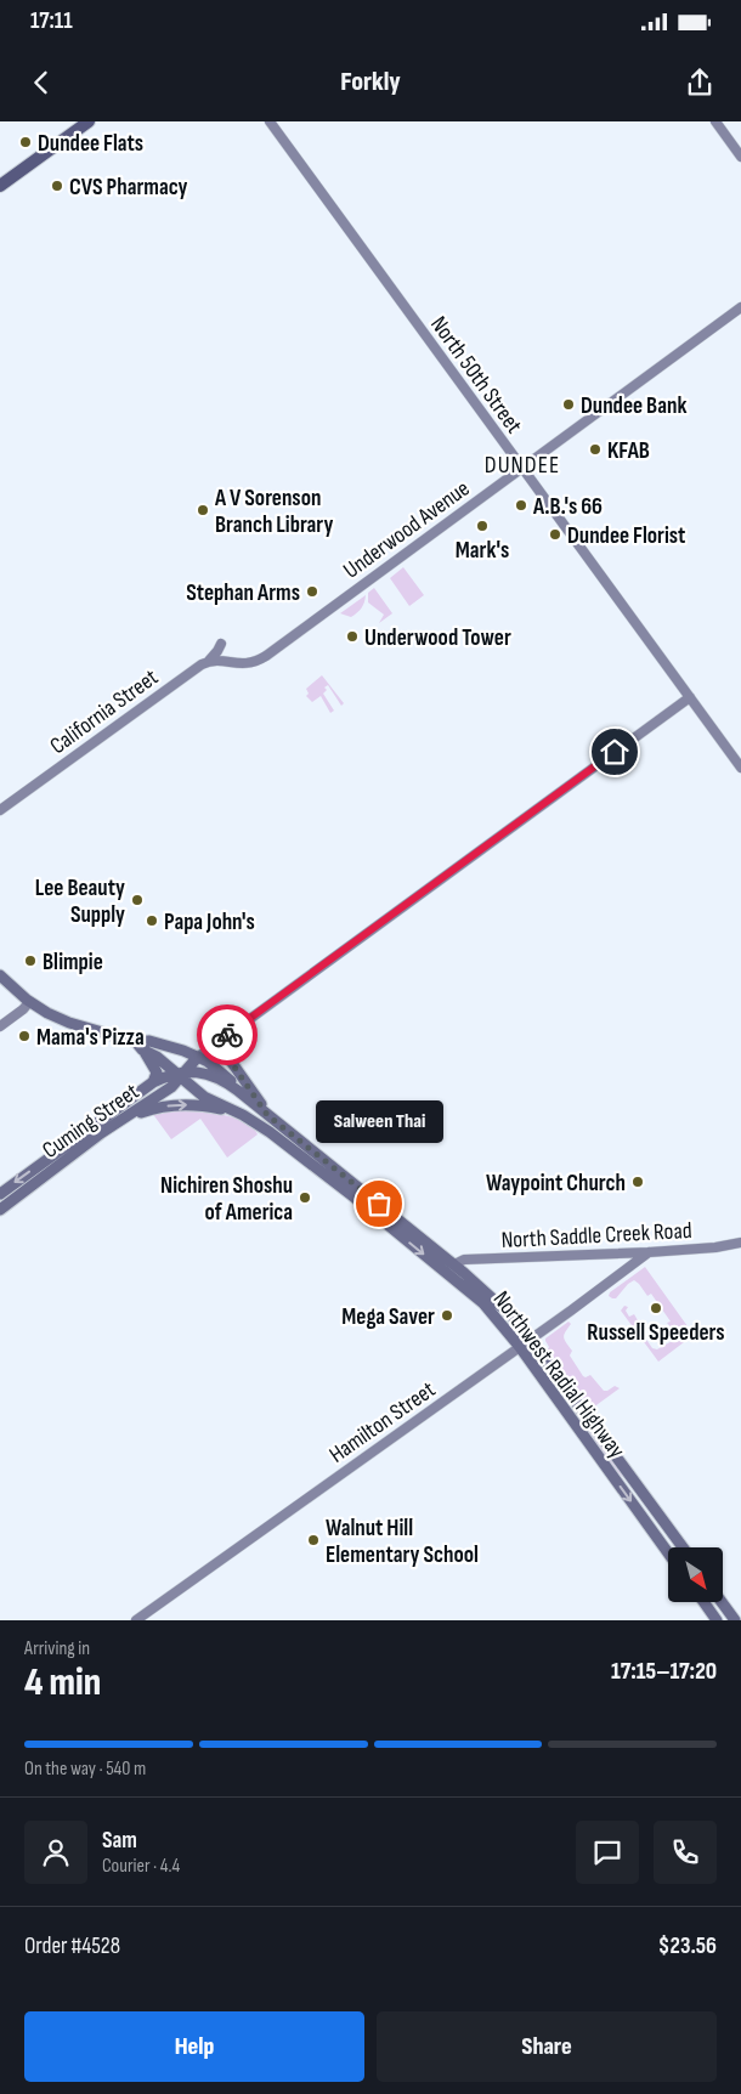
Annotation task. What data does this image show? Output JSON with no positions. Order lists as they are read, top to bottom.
{
  "streets": {
    "main road": [
      "North 50th Street",
      "Underwood Avenue",
      "California Street",
      "Cuming Street",
      "North Saddle Creek Road",
      "Northwest Radial Highway",
      "Hamilton Street"
    ]
  },
  "crossings": [
    ["North 50th Street", "Underwood Avenue"],
    ["North 50th Street", "Cuming Street"],
    ["Underwood Avenue", "California Street"],
    ["Cuming Street", "Northwest Radial Highway"],
    ["North Saddle Creek Road", "Northwest Radial Highway"],
    ["North Saddle Creek Road", "Hamilton Street"],
    ["Northwest Radial Highway", "Hamilton Street"]
  ],
  "districts": ["DUNDEE"],
  "places": [
    "Dundee Flats",
    "CVS Pharmacy",
    "Dundee Bank",
    "KFAB",
    "A.B.'s 66",
    "A V Sorenson Branch Library",
    "Mark's",
    "Dundee Florist",
    "Stephan Arms",
    "Underwood Tower",
    "Lee Beauty Supply",
    "Papa John's",
    "Blimpie",
    "Mama's Pizza",
    "Waypoint Church",
    "Nichiren Shoshu of America",
    "Salween Thai",
    "Russell Speeders",
    "Mega Saver",
    "Walnut Hill Elementary School"
  ],
  "north": "bottom right",
  "page": {
    "status": "17:11",
    "header": "Forkly",
    "bubble": "Salween Thai",
    "heading": ["4 min", "Arriving in", "17:15–17:20"],
    "panel": [
      "Sam",
      "Courier · 4.4",
      "Order #4528",
      "$23.56"
    ],
    "bar": "On the way · 540 m",
    "buttons": ["Help", "Share"]
  }
}
